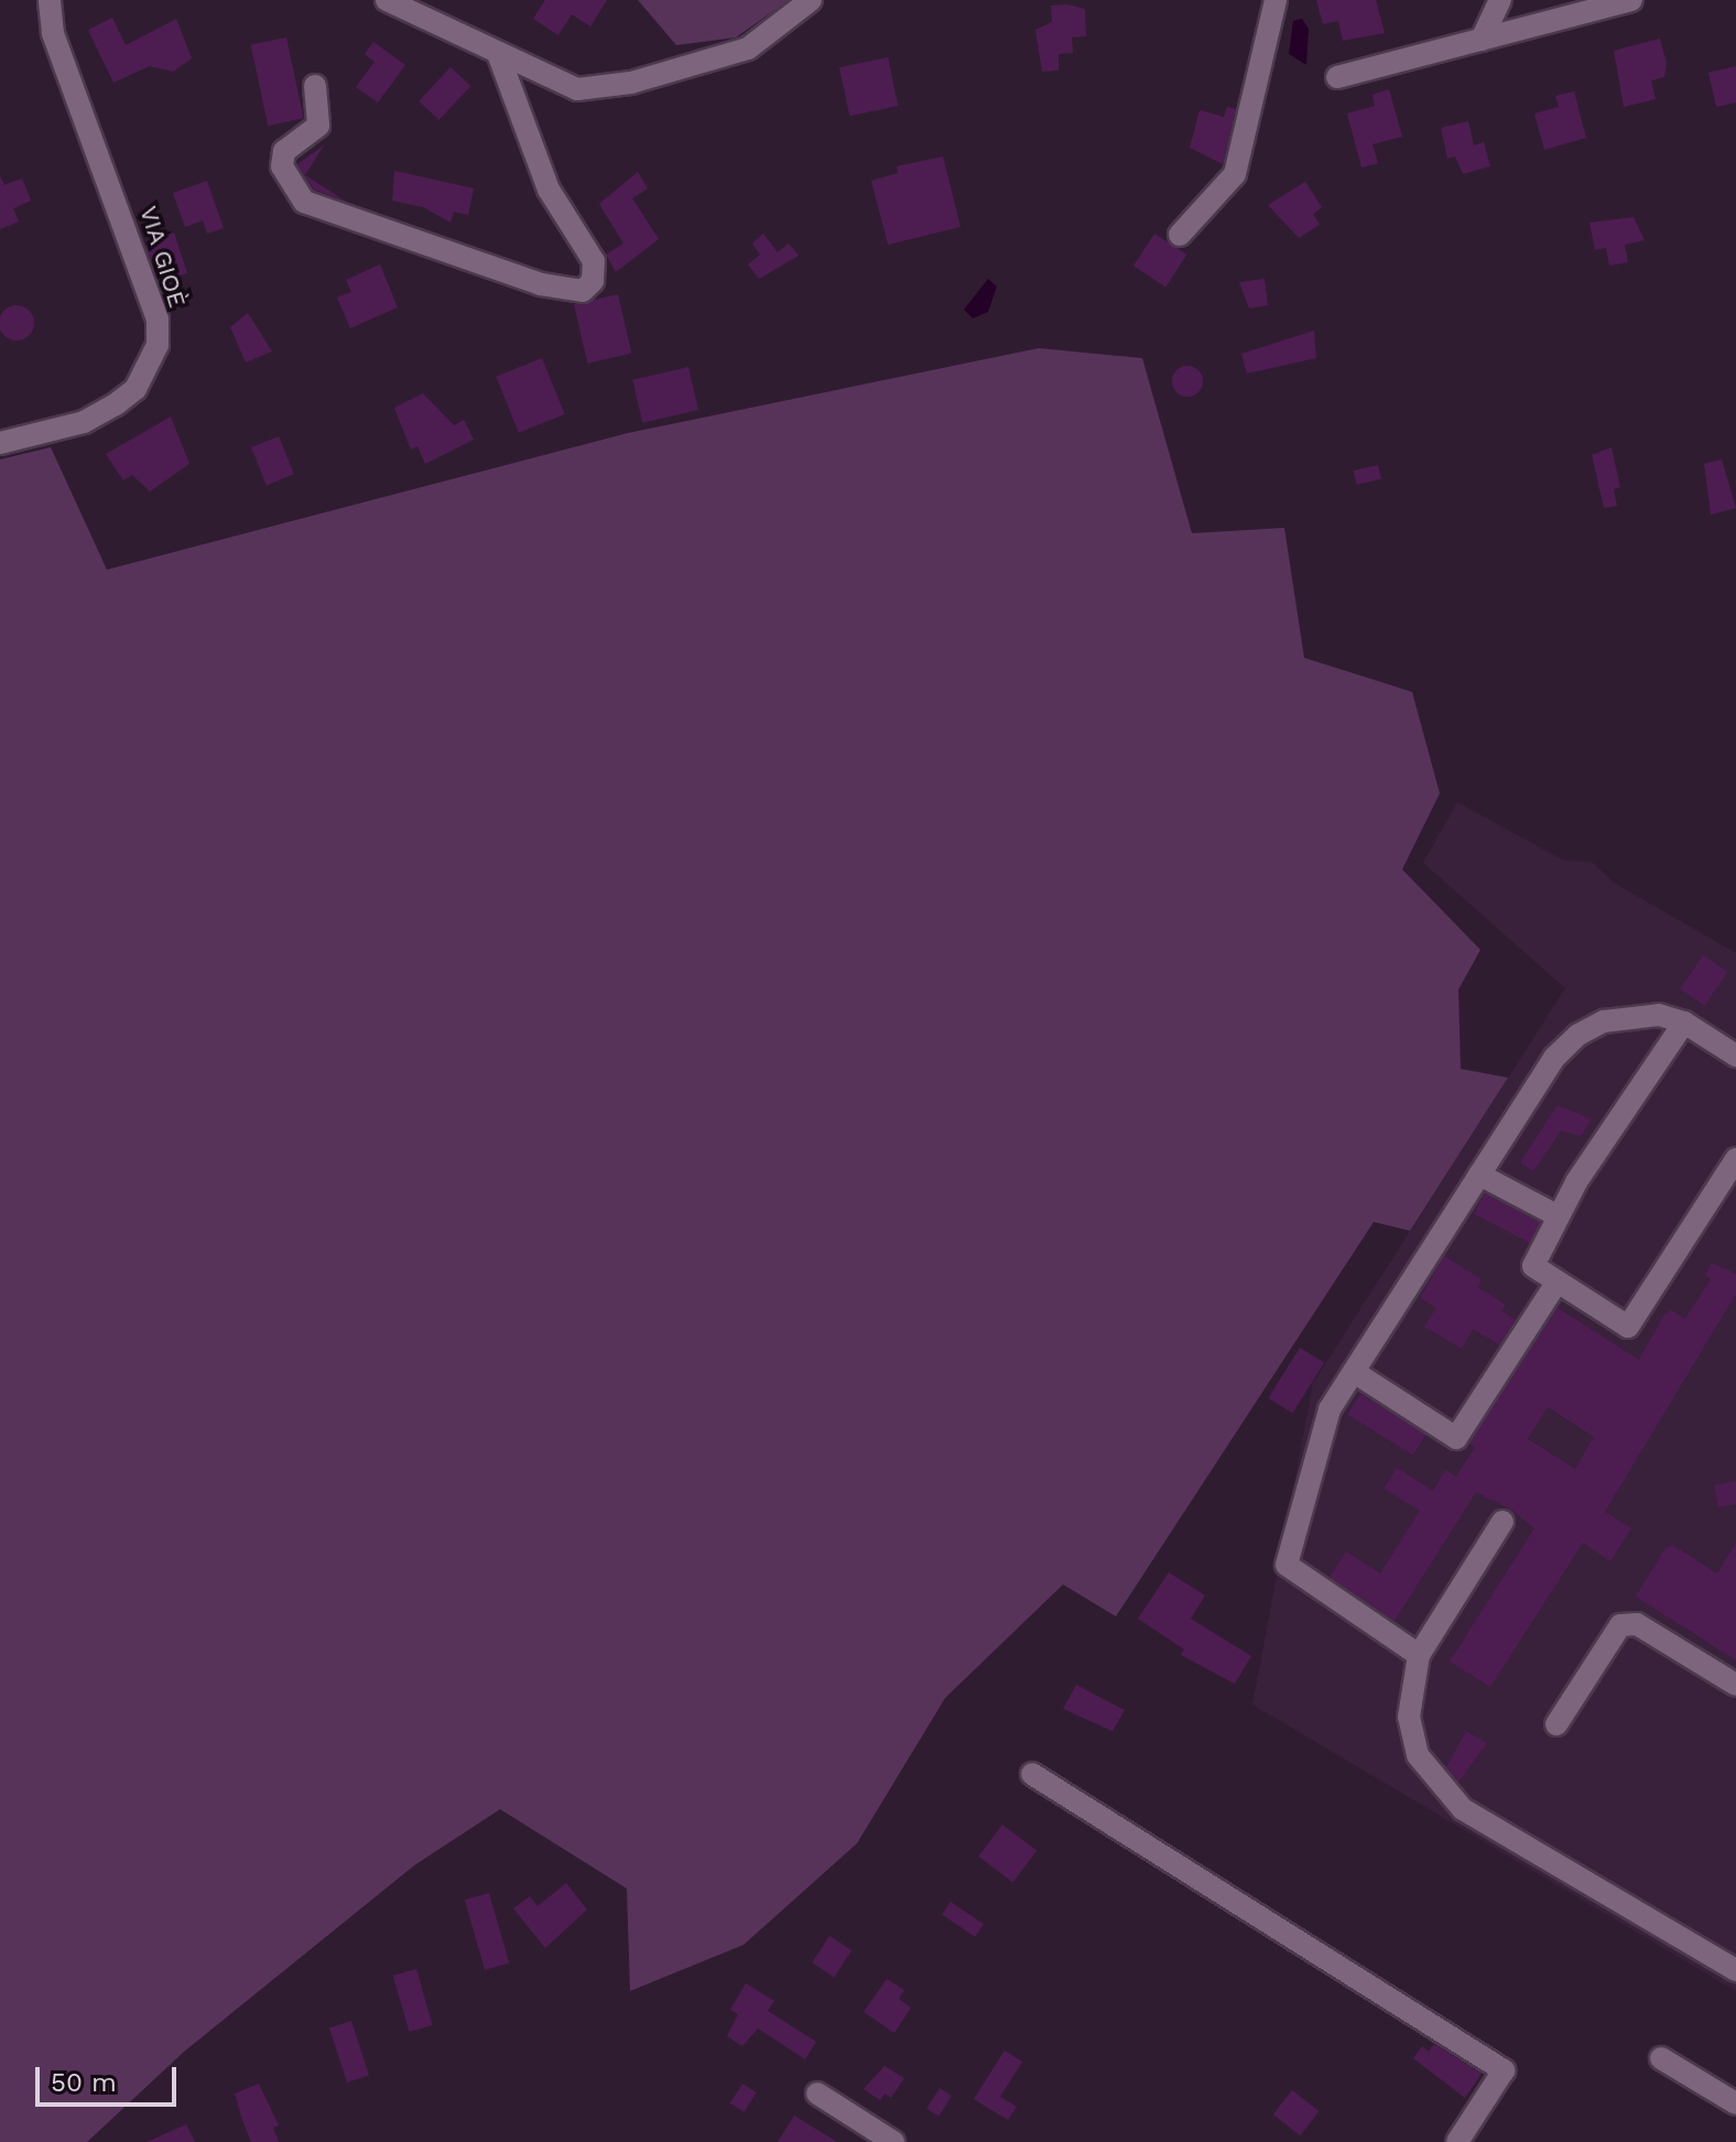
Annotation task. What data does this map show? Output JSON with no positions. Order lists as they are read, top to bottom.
{
  "streets": {
    "street": ["VIA GIOÈ"]
  },
  "scale_bar": "50 m"
}
